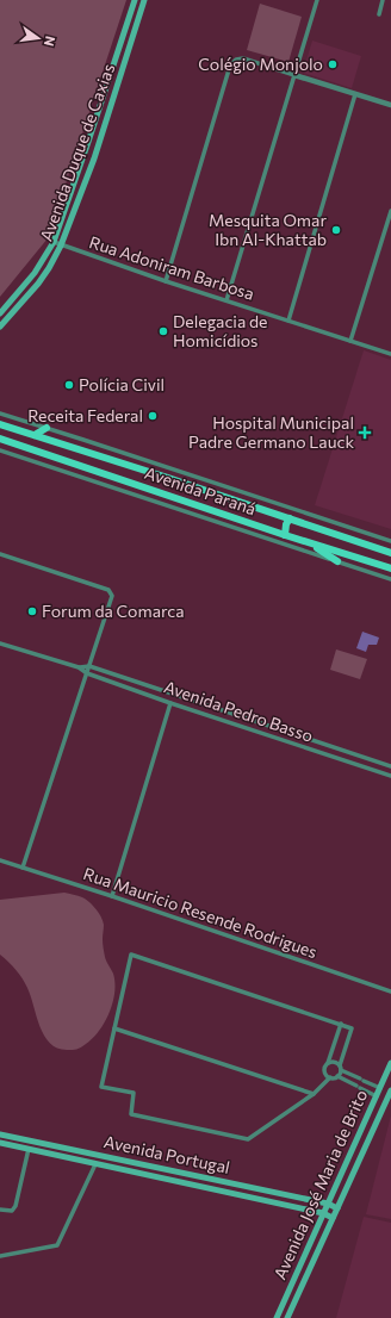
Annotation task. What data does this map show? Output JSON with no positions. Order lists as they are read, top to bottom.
{
  "streets": {
    "main road": [
      "Avenida Duque de Caxias",
      "Avenida Paraná",
      "Avenida Portugal",
      "Avenida José Maria de Brito"
    ],
    "street": ["Rua Adoniram Barbosa", "Avenida Pedro Basso", "Rua Mauricio Resende Rodrigues"]
  },
  "crossings": [
    ["Avenida Duque de Caxias", "Rua Adoniram Barbosa"],
    ["Avenida Portugal", "Avenida José Maria de Brito"]
  ],
  "places": {
    "other": [
      "Colégio Monjolo",
      "Mesquita Omar Ibn Al-Khattab",
      "Delegacia de Homicídios",
      "Polícia Civil",
      "Receita Federal",
      "Forum da Comarca"
    ],
    "health": ["Hospital Municipal Padre Germano Lauck"]
  },
  "north": "right"
}
